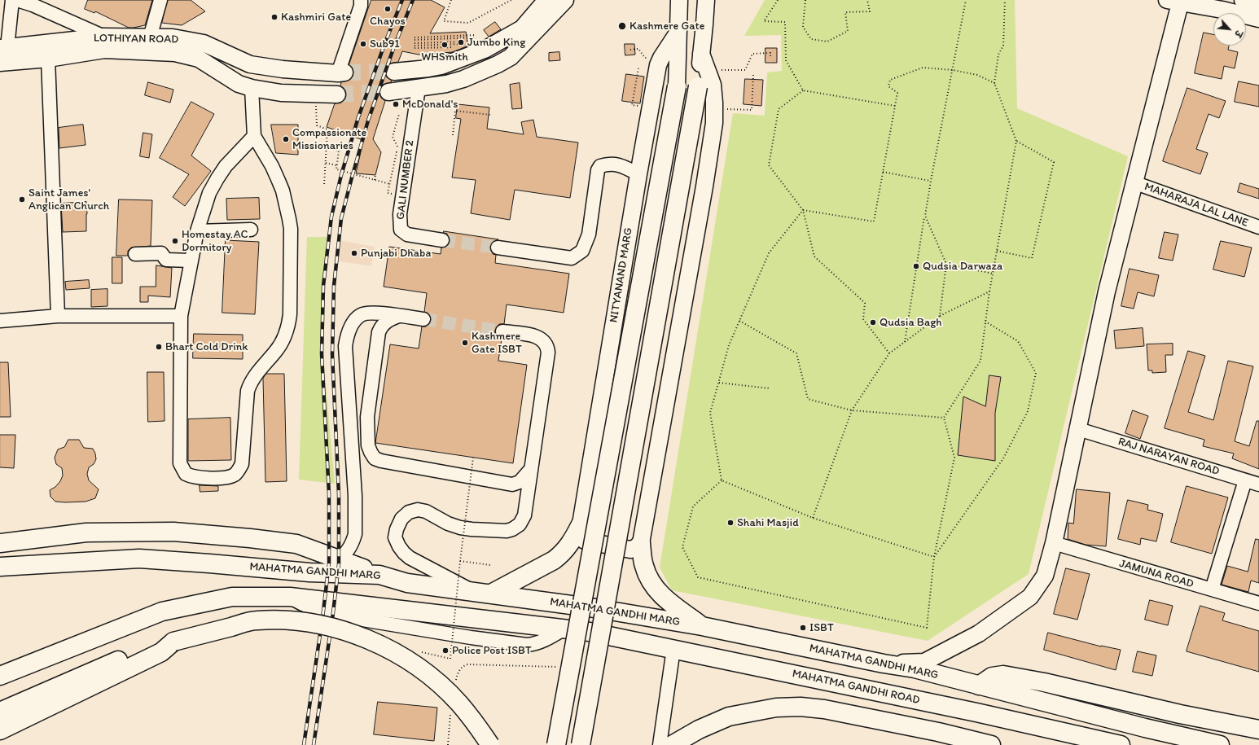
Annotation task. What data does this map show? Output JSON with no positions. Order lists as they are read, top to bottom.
{
  "streets": {
    "highway": ["MAHATMA GANDHI MARG", "MAHATMA GANDHI ROAD"],
    "main road": ["LOTHIYAN ROAD", "NITYANAND MARG"],
    "street": [
      "GALI NUMBER 2",
      "MAHARAJA LAL LANE",
      "RAJ NARAYAN ROAD",
      "JAMUNA ROAD"
    ]
  },
  "crossings": [
    ["MAHATMA GANDHI MARG", "MAHATMA GANDHI ROAD"]
  ],
  "places": [
    "Chayos",
    "Kashmiri Gate",
    "Kashmere Gate",
    "Jumbo King",
    "Sub91",
    "WHSmith",
    "McDonald's",
    "Compassionate Missionaries",
    "Saint James' Anglican Church",
    "Homestay AC Dormitory",
    "Punjabi Dhaba",
    "Qudsia Darwaza",
    "Qudsia Bagh",
    "Kashmere Gate ISBT",
    "Bhart Cold Drink",
    "Shahi Masjid",
    "ISBT",
    "Police Post ISBT"
  ],
  "north": "bottom right"
}
